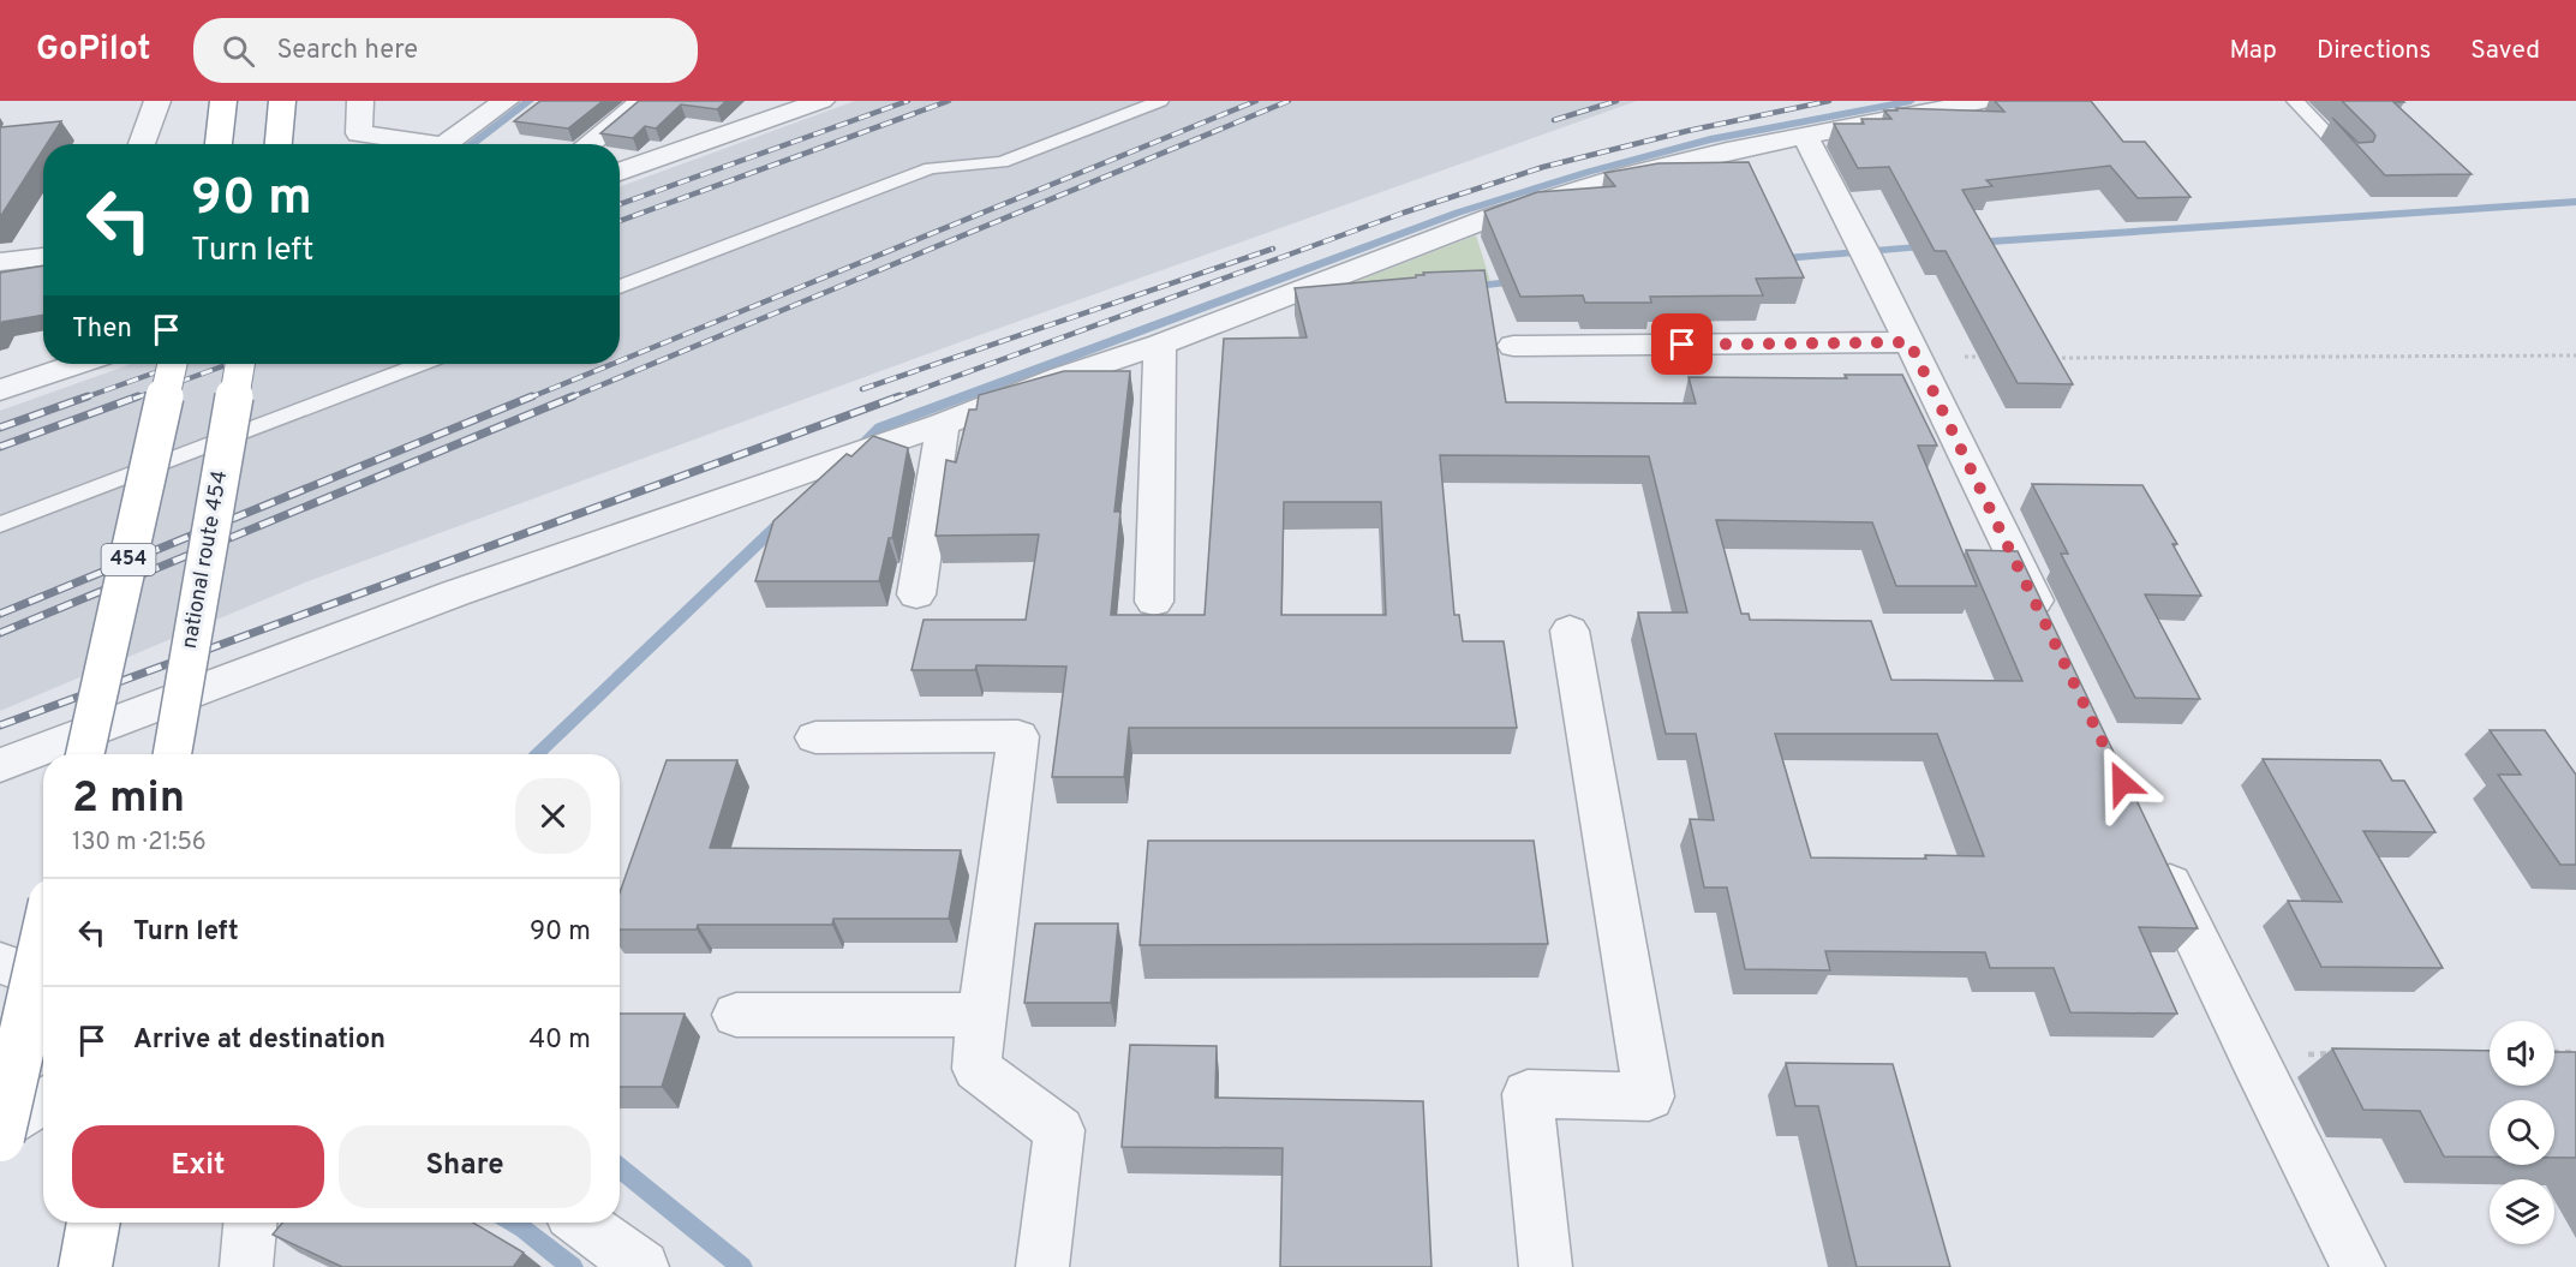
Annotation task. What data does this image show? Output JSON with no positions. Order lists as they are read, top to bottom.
{
  "streets": {
    "highway": ["454", "national route 454"]
  },
  "page": {
    "header": "GoPilot",
    "search": "Search here",
    "nav": ["Map", "Directions", "Saved"],
    "turn": ["90 m", "Turn left"],
    "then": "Then",
    "heading": ["2 min", "130 m · 21:56"],
    "list": [
      {
        "name": "Turn left",
        "value": "90 m"
      },
      {
        "name": "Arrive at destination",
        "value": "40 m"
      }
    ],
    "buttons": ["Exit", "Share"]
  }
}
